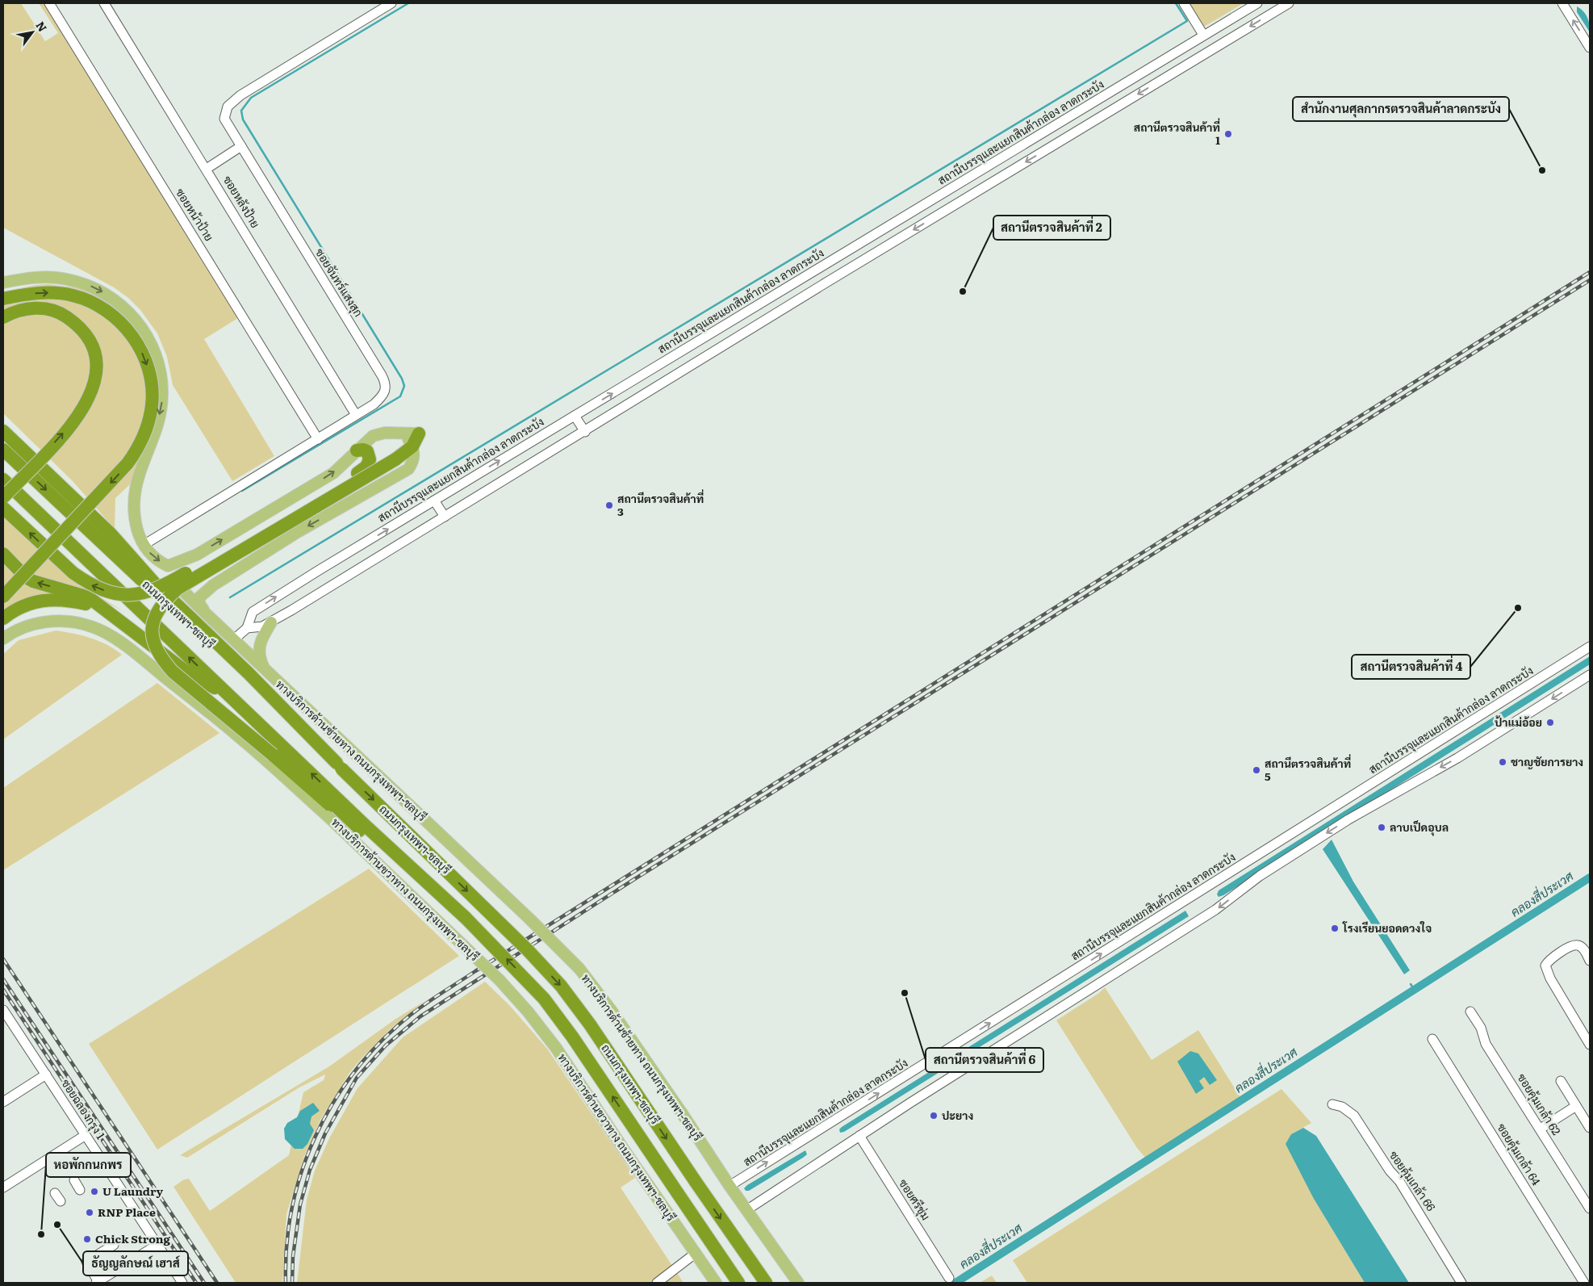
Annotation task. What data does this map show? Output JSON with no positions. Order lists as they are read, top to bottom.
{
  "streets": {
    "highway": ["ถนนกรุงเทพฯ-ชลบุรี"],
    "main road": ["ทางบริการด้านซ้ายทาง ถนนกรุงเทพฯ-ชลบุรี", "ทางบริการด้านขวาทาง ถนนกรุงเทพฯ-ชลบุรี"],
    "street": [
      "สถานีบรรจุและแยกสินค้ากล่อง ลาดกระบัง",
      "ซอยหลังป้าย",
      "ซอยหน้าป้าย",
      "ซอยจันทร์แสงสุก",
      "ซอยคุ้มเกล้า 62",
      "ซอยฉลองกรุง 1",
      "ซอยคุ้มเกล้า 64",
      "ซอยคุ้มเกล้า 66",
      "ซอยศรีชุ่ม"
    ]
  },
  "crossings": [
    ["สถานีบรรจุและแยกสินค้ากล่อง ลาดกระบัง", "ทางบริการด้านซ้ายทาง ถนนกรุงเทพฯ-ชลบุรี"],
    ["ซอยหลังป้าย", "ซอยจันทร์แสงสุก"],
    ["ซอยหน้าป้าย", "ซอยจันทร์แสงสุก"]
  ],
  "water": ["คลองสี่ประเวศ"],
  "places": [
    "สถานีตรวจสินค้าที่ 1",
    "สำนักงานศุลกากรตรวจสินค้าลาดกระบัง",
    "สถานีตรวจสินค้าที่ 2",
    "สถานีตรวจสินค้าที่ 3",
    "สถานีตรวจสินค้าที่ 4",
    "ป้าแม่อ้อย",
    "ชาญชัยการยาง",
    "สถานีตรวจสินค้าที่ 5",
    "ลาบเป็ดอุบล",
    "โรงเรียนยอดดวงใจ",
    "สถานีตรวจสินค้าที่ 6",
    "ปะยาง",
    "U Laundry",
    "RNP Place",
    "ธัญญลักษณ์ เฮาส์",
    "หอพักกนกพร",
    "Chick Strong"
  ],
  "north": "top right"
}
